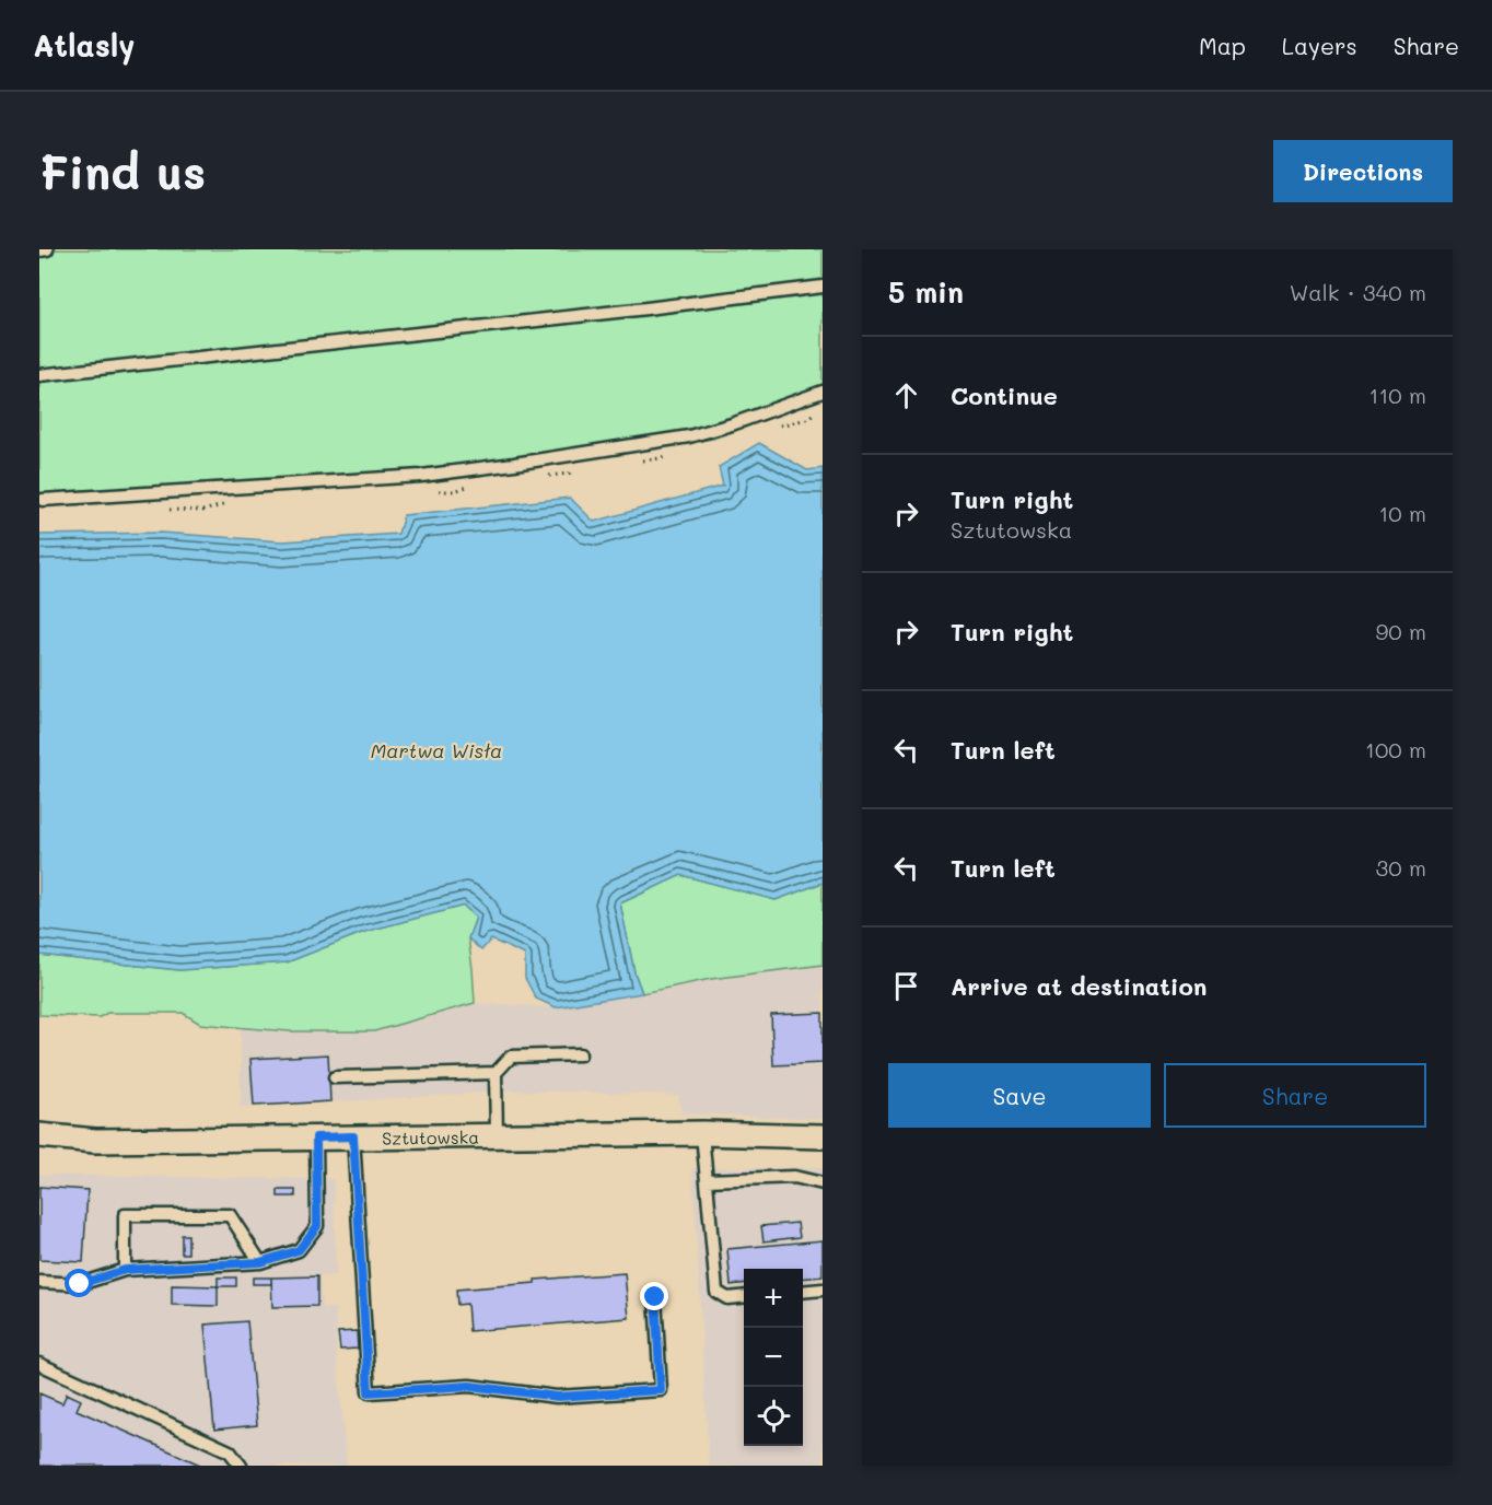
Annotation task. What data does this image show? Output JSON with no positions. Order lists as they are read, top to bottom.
{
  "streets": {
    "street": ["Sztutowska"]
  },
  "water": ["Martwa Wisła"],
  "page": {
    "header": "Atlasly",
    "nav": ["Map", "Layers", "Share"],
    "buttons": [
      "Directions",
      ["Save", "Share"]
    ],
    "title": "Find us",
    "heading": ["5 min", "Walk · 340 m"],
    "list": [
      ["Continue", "110 m"],
      ["Turn right", "Sztutowska", "10 m"],
      ["Turn right", "90 m"],
      ["Turn left", "100 m"],
      ["Turn left", "30 m"],
      "Arrive at destination"
    ],
    "map_buttons": ["+", "−"]
  }
}
